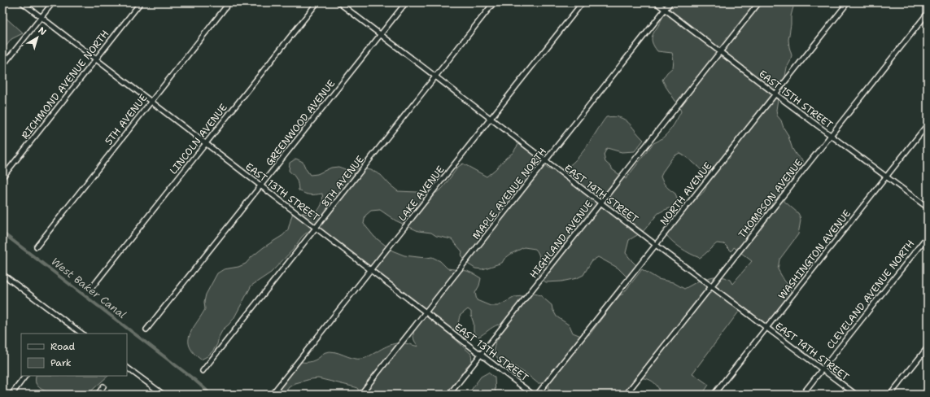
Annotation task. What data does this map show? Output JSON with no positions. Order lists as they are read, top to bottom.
{
  "streets": {
    "street": [
      "RICHMOND AVENUE NORTH",
      "EAST 15TH STREET",
      "5TH AVENUE",
      "GREENWOOD AVENUE",
      "LINCOLN AVENUE",
      "8TH AVENUE",
      "EAST 13TH STREET",
      "LAKE AVENUE",
      "MAPLE AVENUE NORTH",
      "EAST 14TH STREET",
      "NORTH AVENUE",
      "THOMPSON AVENUE",
      "HIGHLAND AVENUE",
      "WASHINGTON AVENUE",
      "CLEVELAND AVENUE NORTH"
    ]
  },
  "crossings": [
    ["RICHMOND AVENUE NORTH", "EAST 13TH STREET"],
    ["EAST 15TH STREET", "MAPLE AVENUE NORTH"],
    ["EAST 15TH STREET", "NORTH AVENUE"],
    ["EAST 15TH STREET", "THOMPSON AVENUE"],
    ["EAST 15TH STREET", "HIGHLAND AVENUE"],
    ["EAST 15TH STREET", "WASHINGTON AVENUE"],
    ["5TH AVENUE", "EAST 13TH STREET"],
    ["GREENWOOD AVENUE", "EAST 13TH STREET"],
    ["GREENWOOD AVENUE", "EAST 14TH STREET"],
    ["LINCOLN AVENUE", "EAST 13TH STREET"],
    ["8TH AVENUE", "EAST 13TH STREET"],
    ["8TH AVENUE", "EAST 14TH STREET"],
    ["EAST 13TH STREET", "LAKE AVENUE"],
    ["EAST 13TH STREET", "MAPLE AVENUE NORTH"],
    ["EAST 13TH STREET", "HIGHLAND AVENUE"],
    ["LAKE AVENUE", "EAST 14TH STREET"],
    ["MAPLE AVENUE NORTH", "EAST 14TH STREET"],
    ["EAST 14TH STREET", "NORTH AVENUE"],
    ["EAST 14TH STREET", "THOMPSON AVENUE"],
    ["EAST 14TH STREET", "HIGHLAND AVENUE"],
    ["EAST 14TH STREET", "WASHINGTON AVENUE"],
    ["EAST 14TH STREET", "CLEVELAND AVENUE NORTH"]
  ],
  "water": ["West Baker Canal"],
  "legend": ["Road", "Park"],
  "north": "top right"
}
